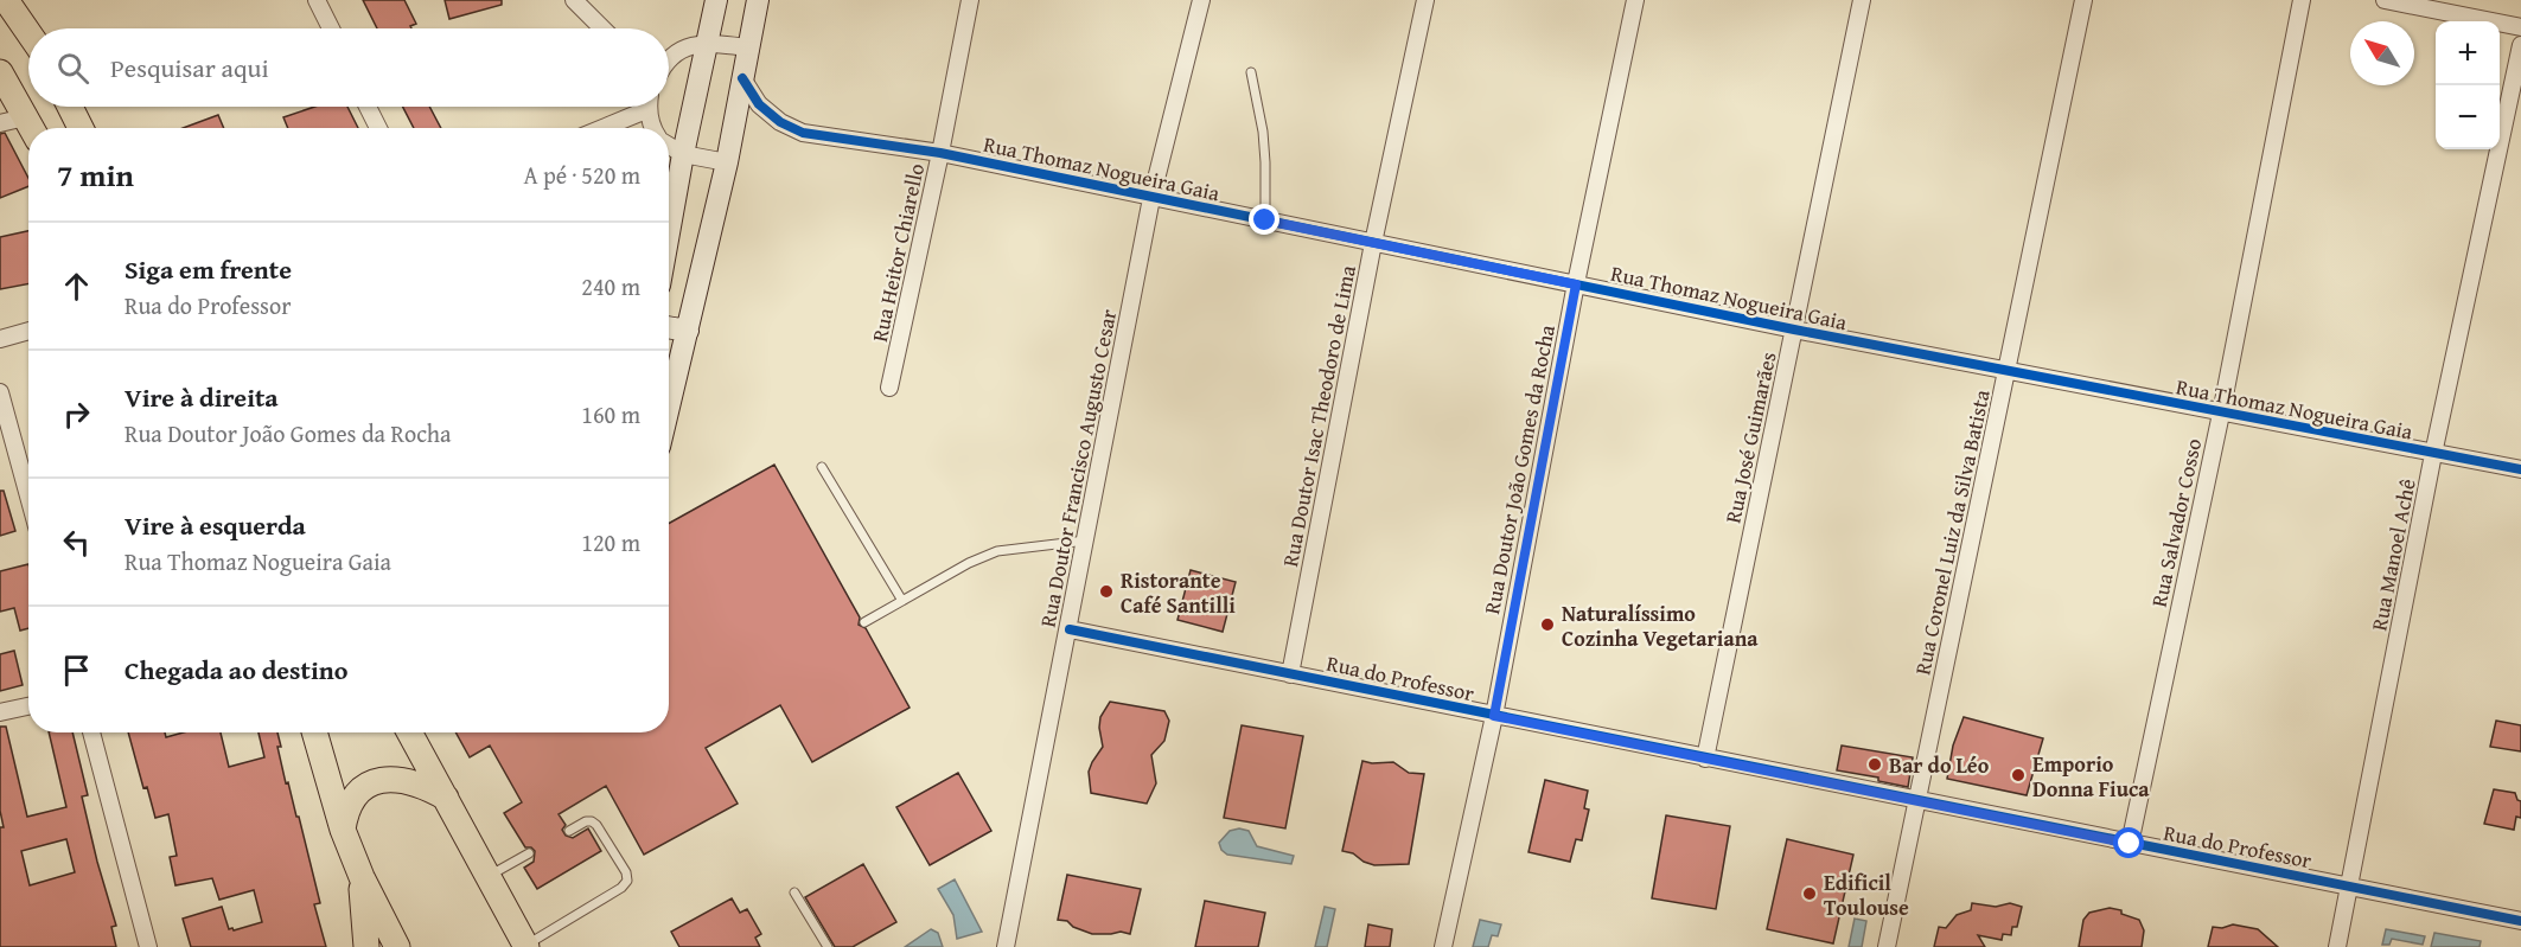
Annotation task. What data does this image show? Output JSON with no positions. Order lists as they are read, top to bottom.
{
  "streets": {
    "street": [
      "Rua Thomaz Nogueira Gaia",
      "Rua Heitor Chiarello",
      "Rua Doutor Isac Theodoro de Lima",
      "Rua José Guimarães",
      "Rua Doutor Francisco Augusto Cesar",
      "Rua Doutor João Gomes da Rocha",
      "Rua Salvador Cosso",
      "Rua Coronel Luiz da Silva Batista",
      "Rua Manoel Achê",
      "Rua do Professor"
    ]
  },
  "crossings": [
    ["Rua Thomaz Nogueira Gaia", "Rua Heitor Chiarello"],
    ["Rua Thomaz Nogueira Gaia", "Rua Doutor Isac Theodoro de Lima"],
    ["Rua Thomaz Nogueira Gaia", "Rua José Guimarães"],
    ["Rua Thomaz Nogueira Gaia", "Rua Doutor Francisco Augusto Cesar"],
    ["Rua Thomaz Nogueira Gaia", "Rua Doutor João Gomes da Rocha"],
    ["Rua Thomaz Nogueira Gaia", "Rua Salvador Cosso"],
    ["Rua Thomaz Nogueira Gaia", "Rua Coronel Luiz da Silva Batista"],
    ["Rua Thomaz Nogueira Gaia", "Rua Manoel Achê"],
    ["Rua Doutor Isac Theodoro de Lima", "Rua do Professor"],
    ["Rua José Guimarães", "Rua do Professor"],
    ["Rua Doutor Francisco Augusto Cesar", "Rua do Professor"],
    ["Rua Doutor João Gomes da Rocha", "Rua do Professor"],
    ["Rua Salvador Cosso", "Rua do Professor"],
    ["Rua Coronel Luiz da Silva Batista", "Rua do Professor"],
    ["Rua Manoel Achê", "Rua do Professor"]
  ],
  "places": [
    "Ristorante Café Santilli",
    "Naturalíssimo Cozinha Vegetariana",
    "Bar do Léo",
    "Emporio Donna Fiuca",
    "Edificil Toulouse"
  ],
  "north": "top left",
  "page": {
    "map_buttons": ["+", "−"],
    "search": "Pesquisar aqui",
    "heading": ["7 min", "A pé · 520 m"],
    "list": [
      ["Siga em frente", "Rua do Professor", "240 m"],
      ["Vire à direita", "Rua Doutor João Gomes da Rocha", "160 m"],
      ["Vire à esquerda", "Rua Thomaz Nogueira Gaia", "120 m"],
      "Chegada ao destino"
    ]
  }
}
